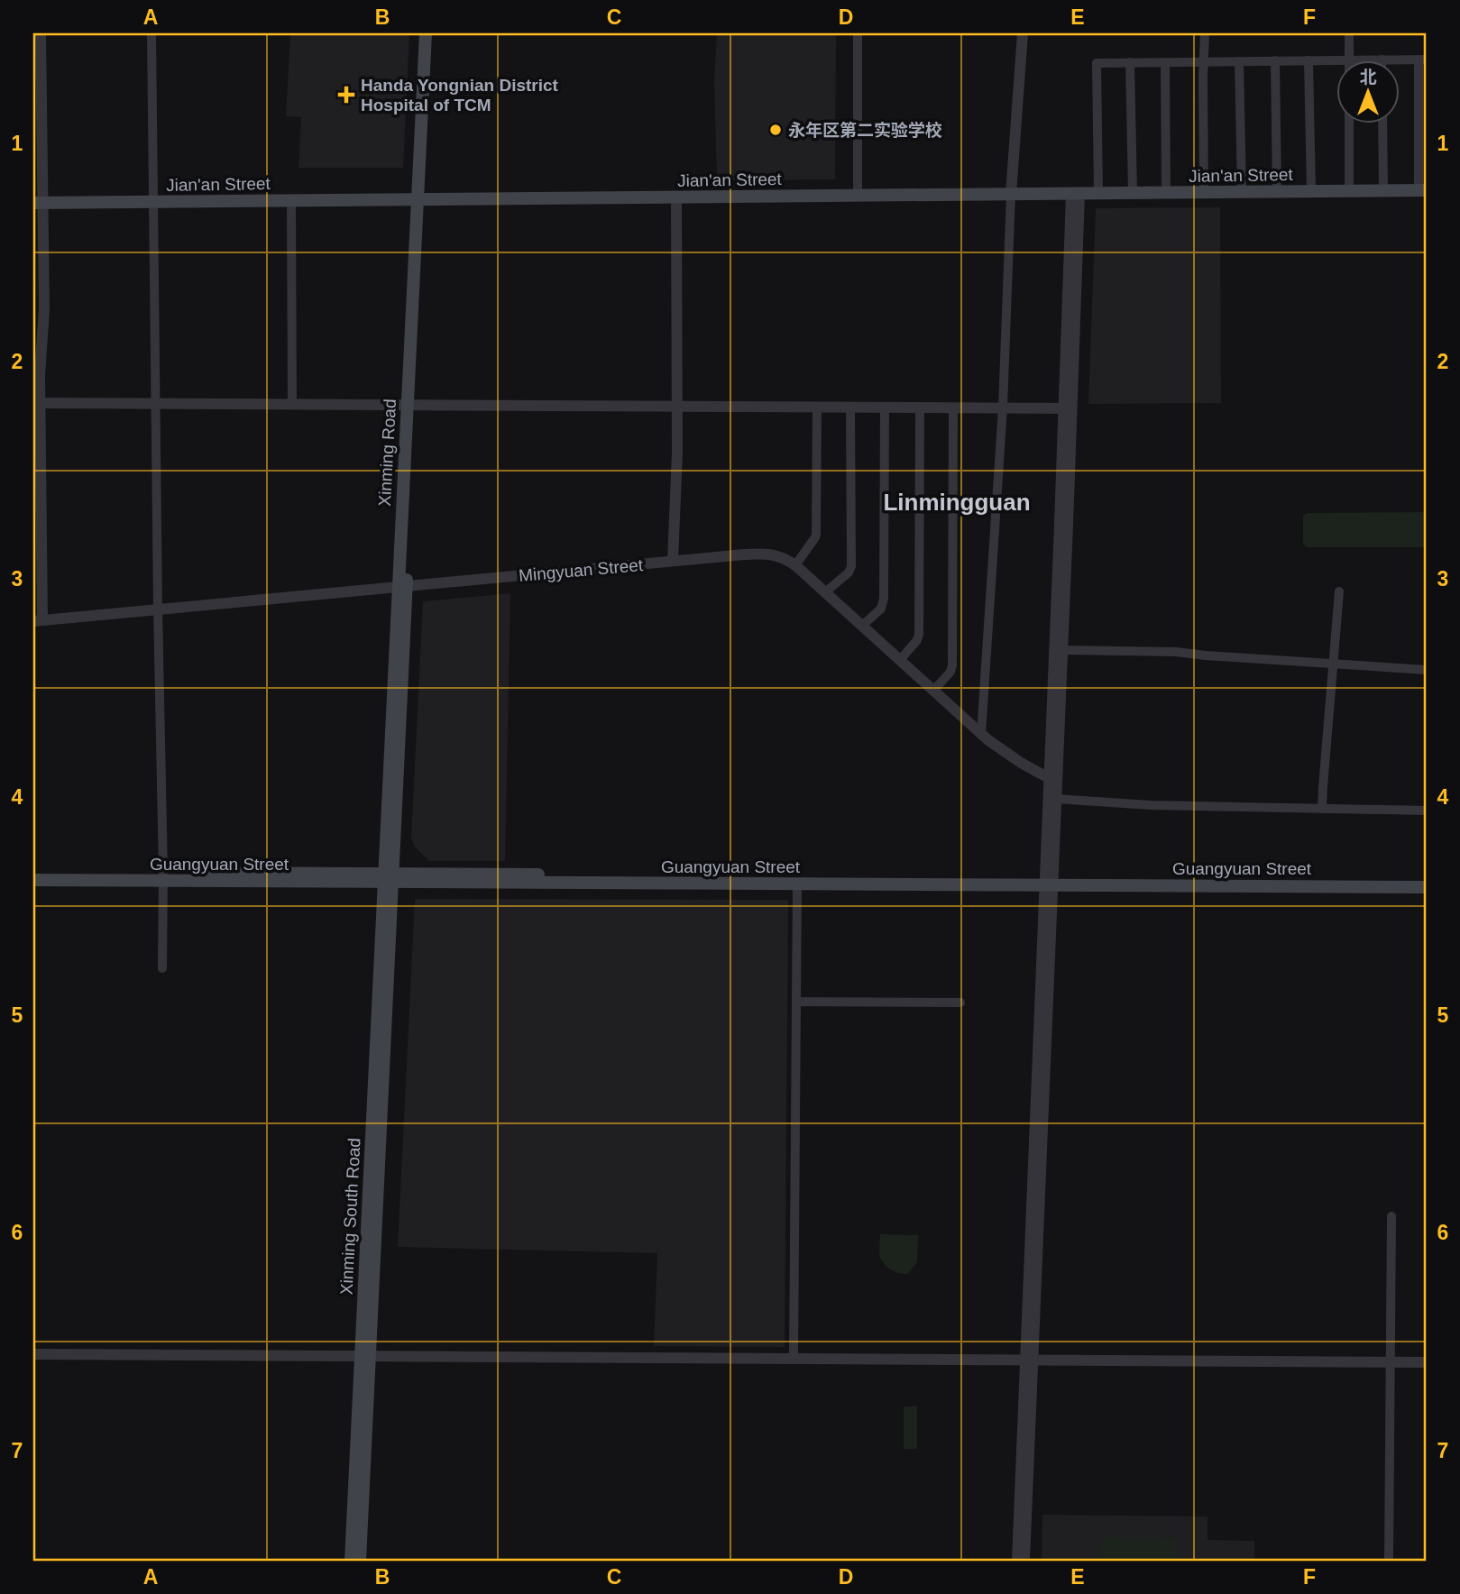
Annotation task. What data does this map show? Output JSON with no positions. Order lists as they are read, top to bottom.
{
  "streets": {
    "main road": [
      "Jian'an Street",
      "Xinming Road",
      "Guangyuan Street",
      "Xinming South Road"
    ],
    "street": ["Mingyuan Street"]
  },
  "crossings": [
    ["Jian'an Street", "Xinming Road"],
    ["Xinming Road", "Mingyuan Street"],
    ["Xinming Road", "Guangyuan Street"],
    ["Xinming Road", "Xinming South Road"],
    ["Guangyuan Street", "Xinming South Road"]
  ],
  "districts": ["Linmingguan"],
  "places": {
    "health": ["Handa Yongnian District Hospital of TCM"],
    "other": ["永年区第二实验学校"]
  },
  "north": "top",
  "grid": {
    "columns": [
      "A",
      "B",
      "C",
      "D",
      "E",
      "F"
    ],
    "rows": [
      "1",
      "2",
      "3",
      "4",
      "5",
      "6",
      "7"
    ]
  }
}
